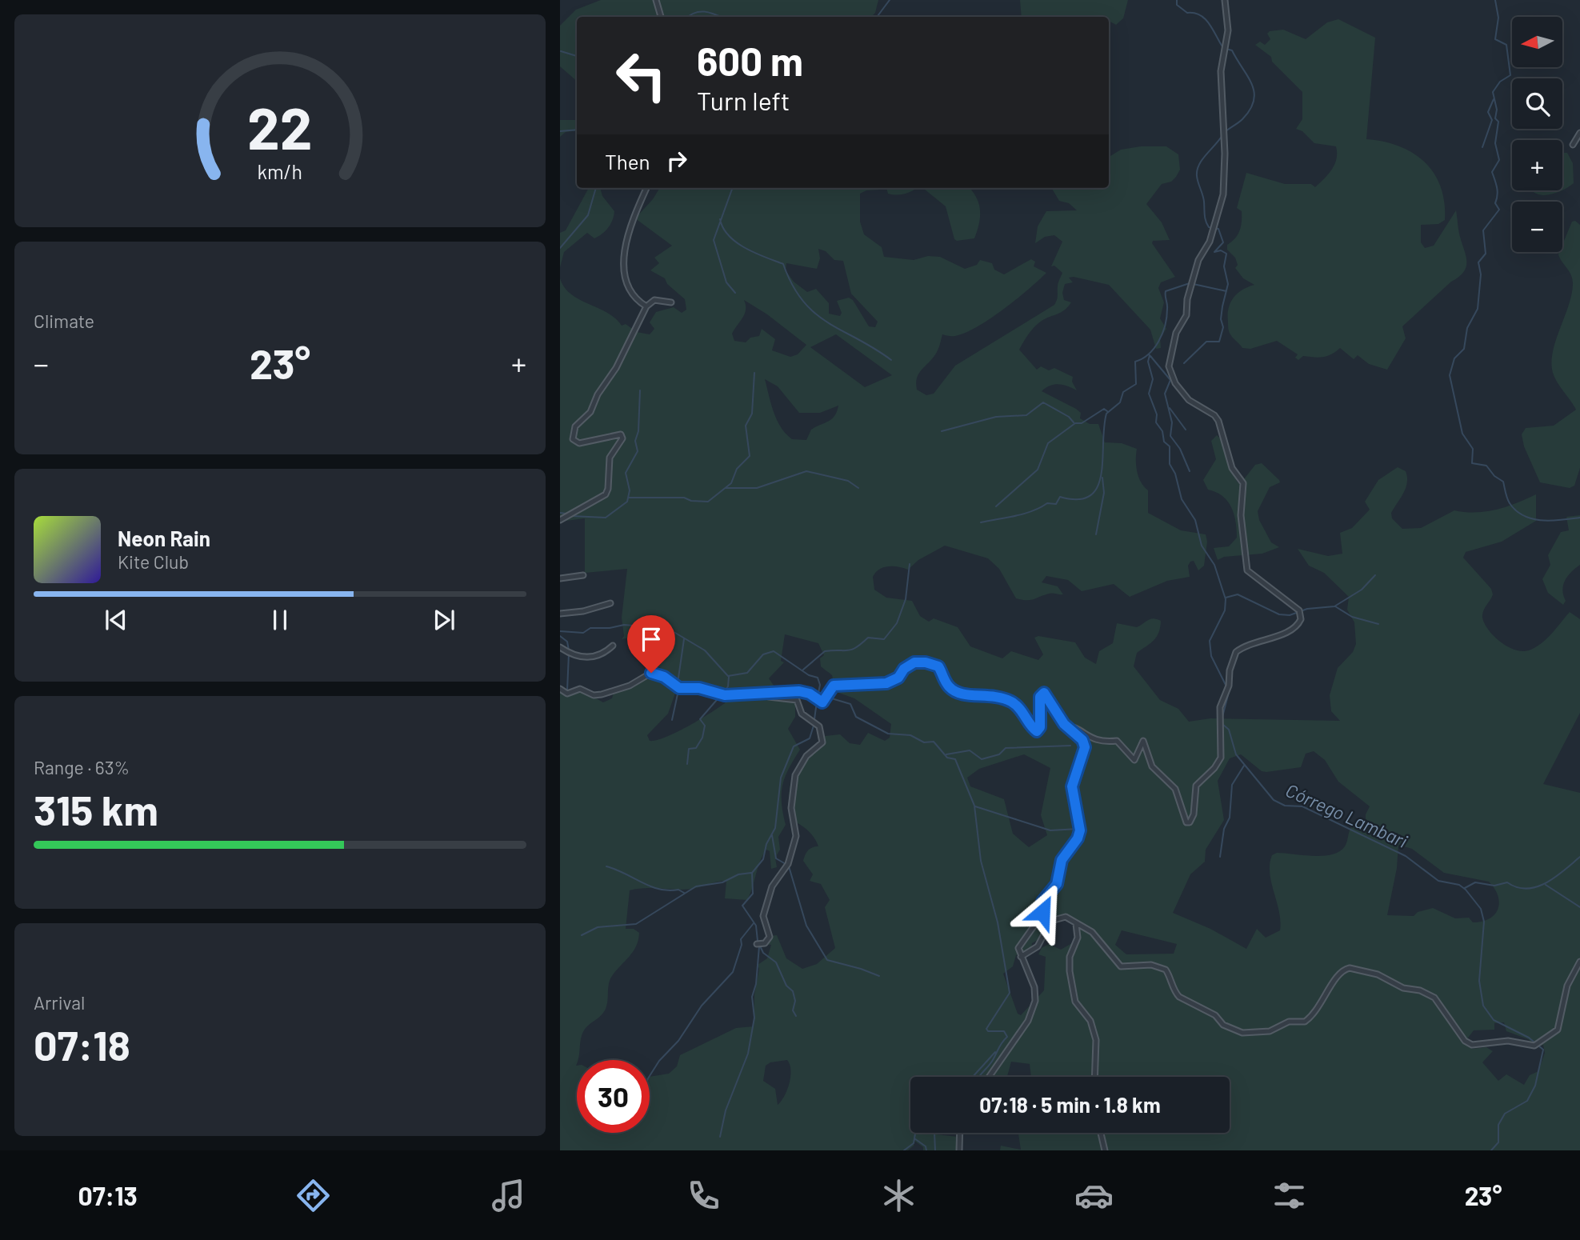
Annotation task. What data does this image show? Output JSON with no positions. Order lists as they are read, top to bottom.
{
  "water": ["Córrego Lambari"],
  "north": "left",
  "page": {
    "map_buttons": ["+", "−"],
    "turn": ["600 m", "Turn left"],
    "then": "Then",
    "tile": [
      "Climate",
      ["Range · 63%", "315 km"],
      ["Arrival", "07:18"]
    ],
    "heat": ["−", "23°", "+"],
    "song": ["Neon Rain", "Kite Club"],
    "limit": "30",
    "trip": "07:18 · 5 min · 1.8 km",
    "tabs": ["07:13", "23°"],
    "gauge": ["22", "km/h"]
  }
}
